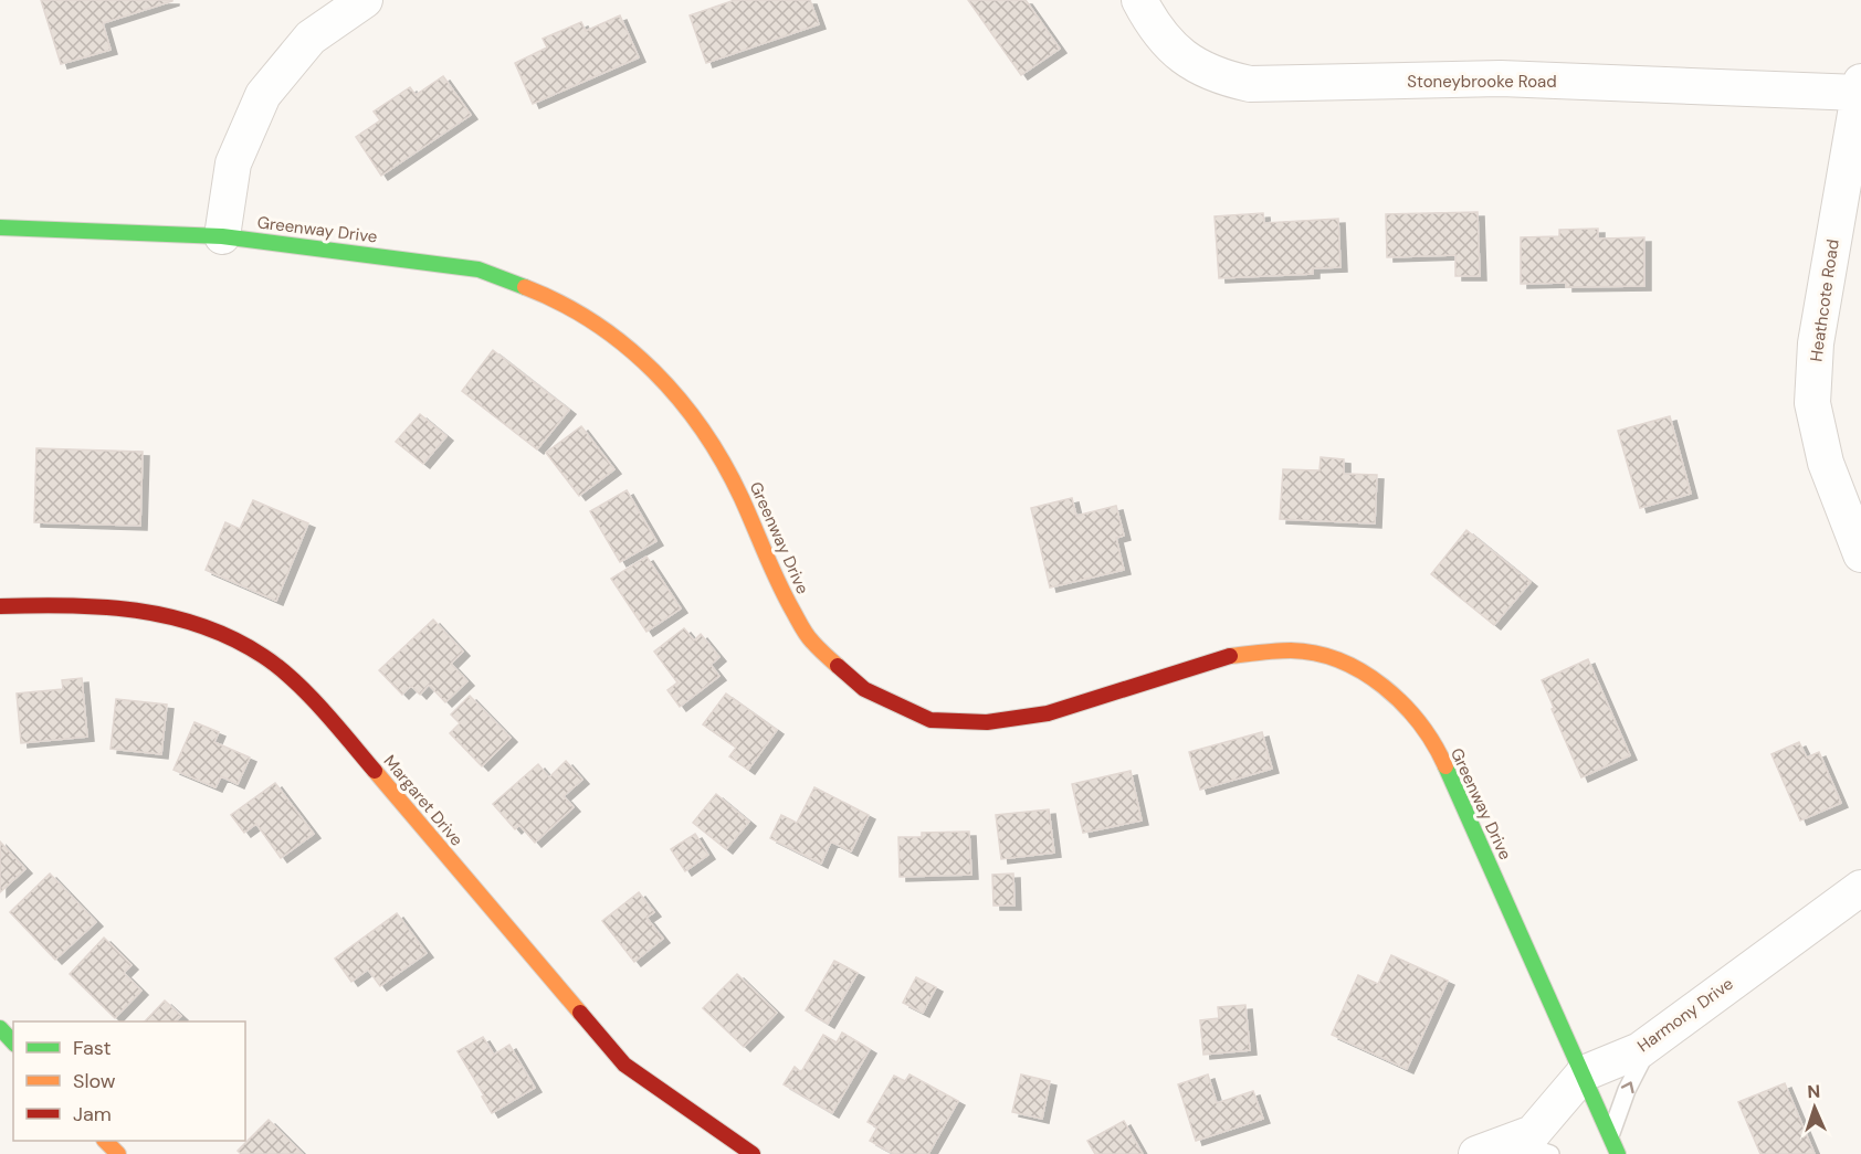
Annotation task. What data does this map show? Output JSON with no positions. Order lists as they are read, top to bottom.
{
  "streets": {
    "street": [
      "Stoneybrooke Road",
      "Greenway Drive",
      "Heathcote Road",
      "Margaret Drive",
      "Harmony Drive"
    ]
  },
  "crossings": [
    ["Stoneybrooke Road", "Heathcote Road"],
    ["Greenway Drive", "Harmony Drive"]
  ],
  "legend": ["Fast", "Slow", "Jam"],
  "north": "top"
}
